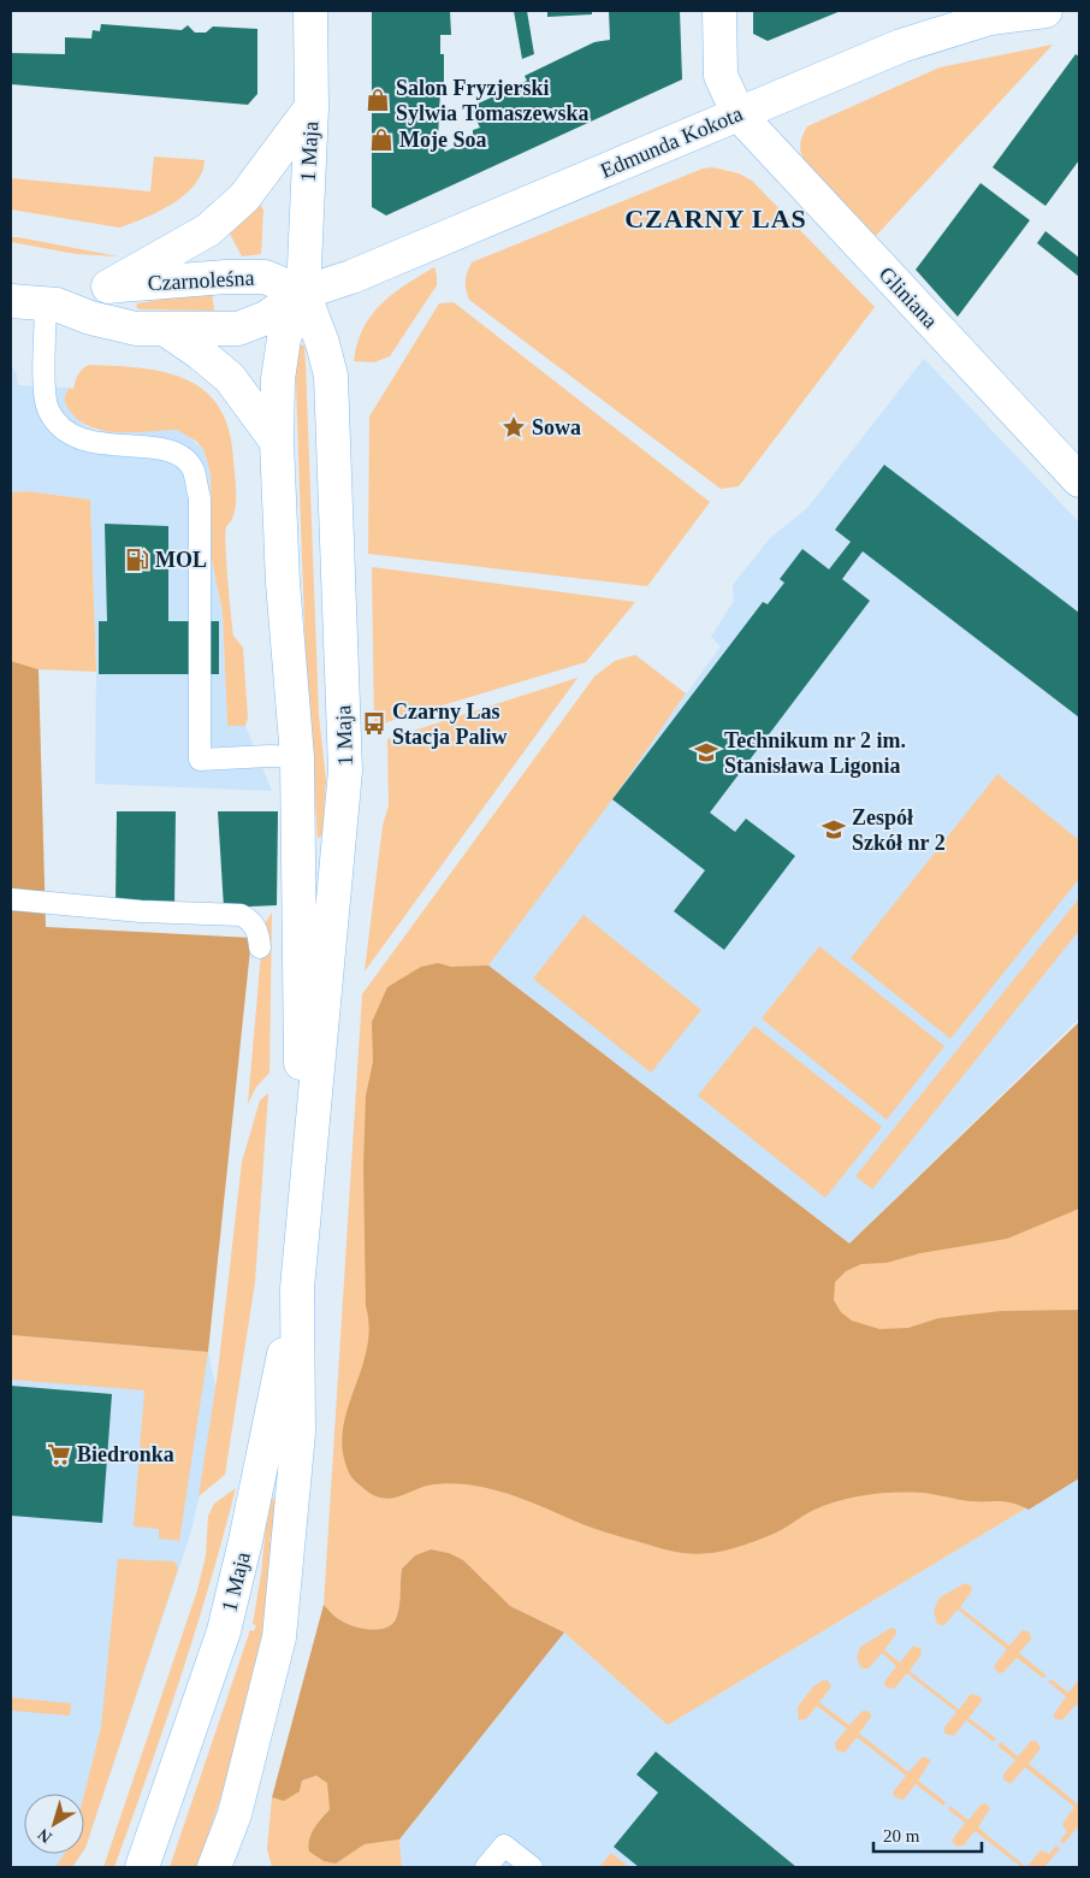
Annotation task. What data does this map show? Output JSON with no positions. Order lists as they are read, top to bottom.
{
  "streets": {
    "street": [
      "Edmunda Kokota",
      "1 Maja",
      "Czarnoleśna",
      "Gliniana"
    ]
  },
  "crossings": [
    ["Edmunda Kokota", "1 Maja"],
    ["Edmunda Kokota", "Czarnoleśna"],
    ["Edmunda Kokota", "Gliniana"],
    ["1 Maja", "Czarnoleśna"]
  ],
  "districts": ["CZARNY LAS"],
  "places": {
    "shop": ["Salon Fryzjerski Sylwia Tomaszewska", "Moje Soa"],
    "place": ["Sowa"],
    "fuel station": ["MOL"],
    "bus stop": ["Czarny Las Stacja Paliw"],
    "school or university": ["Technikum nr 2 im. Stanisława Ligonia", "Zespół Szkół nr 2"],
    "supermarket": ["Biedronka"]
  },
  "scale_bar": "20 m",
  "north": "bottom left"
}
